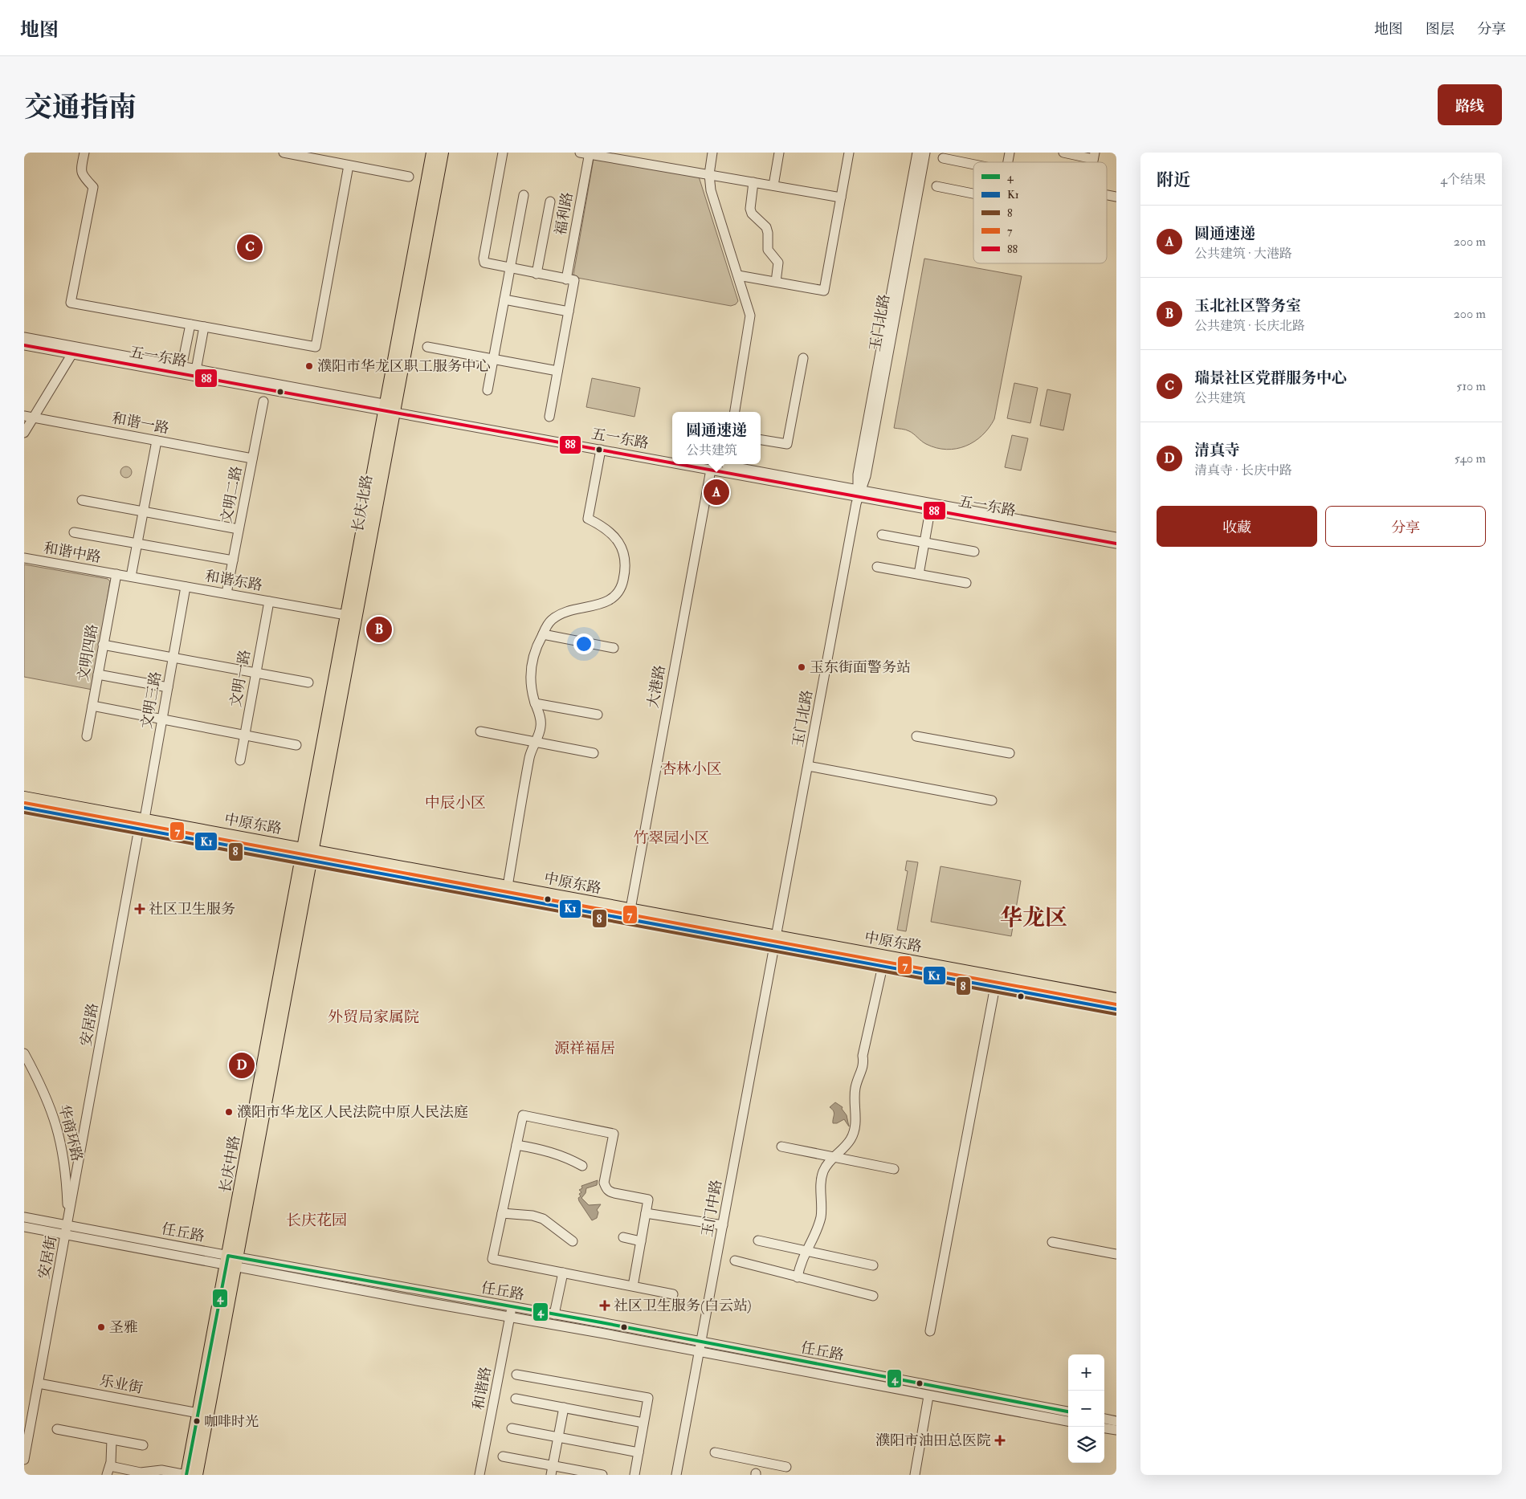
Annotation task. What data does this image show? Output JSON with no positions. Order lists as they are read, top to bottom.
{
  "streets": {
    "main road": ["长庆北路", "中原东路", "长庆中路"],
    "street": [
      "福利路",
      "玉门北路",
      "五一东路",
      "和谐一路",
      "文明二路",
      "和谐中路",
      "和谐东路",
      "文明四路",
      "文明一路",
      "大港路",
      "文明三路",
      "安居路",
      "华商环路",
      "玉门中路",
      "任丘路",
      "安居街",
      "乐业街",
      "和谐路"
    ]
  },
  "crossings": [
    ["玉门北路", "五一东路"],
    ["玉门北路", "中原东路"],
    ["玉门北路", "玉门中路"],
    ["五一东路", "长庆北路"],
    ["五一东路", "大港路"],
    ["和谐一路", "文明二路"],
    ["文明二路", "和谐东路"],
    ["长庆北路", "和谐东路"],
    ["长庆北路", "中原东路"],
    ["长庆北路", "长庆中路"],
    ["和谐中路", "和谐东路"],
    ["和谐中路", "文明四路"],
    ["和谐东路", "文明四路"],
    ["和谐东路", "文明一路"],
    ["和谐东路", "文明三路"],
    ["大港路", "中原东路"],
    ["文明三路", "中原东路"],
    ["文明三路", "安居路"],
    ["中原东路", "安居路"],
    ["中原东路", "长庆中路"],
    ["中原东路", "玉门中路"],
    ["安居路", "华商环路"],
    ["安居路", "任丘路"],
    ["安居路", "安居街"],
    ["华商环路", "任丘路"],
    ["华商环路", "安居街"],
    ["长庆中路", "任丘路"],
    ["长庆中路", "乐业街"],
    ["玉门中路", "任丘路"],
    ["任丘路", "安居街"],
    ["任丘路", "和谐路"],
    ["安居街", "乐业街"]
  ],
  "districts": [
    "杏林小区",
    "中辰小区",
    "竹翠园小区",
    "华龙区",
    "外贸局家属院",
    "源祥福居",
    "长庆花园"
  ],
  "places": {
    "other": [
      "濮阳市华龙区职工服务中心",
      "玉东街面警务站",
      "濮阳市华龙区人民法院中原人民法庭",
      "圣雅",
      "咖啡时光"
    ],
    "health": ["社区卫生服务", "社区卫生服务(白云站)", "濮阳市油田总医院"]
  },
  "lines": [
    "transit line 88",
    "transit line 7",
    "transit line K1",
    "transit line 8",
    "transit line 4"
  ],
  "legend": [
    "4",
    "K1",
    "8",
    "7",
    "88"
  ],
  "page": {
    "header": "地图",
    "nav": ["地图", "图层", "分享"],
    "title": "交通指南",
    "buttons": [
      "路线",
      ["收藏", "分享"]
    ],
    "heading": ["附近", "4个结果"],
    "list": [
      {
        "mark": "A",
        "name": "圆通速递",
        "note": "公共建筑 · 大港路",
        "value": "200 m"
      },
      {
        "mark": "B",
        "name": "玉北社区警务室",
        "note": "公共建筑 · 长庆北路",
        "value": "200 m"
      },
      {
        "mark": "C",
        "name": "瑞景社区党群服务中心",
        "note": "公共建筑",
        "value": "510 m"
      },
      {
        "mark": "D",
        "name": "清真寺",
        "note": "清真寺 · 长庆中路",
        "value": "540 m"
      }
    ],
    "pins": [
      "C",
      "A",
      "B",
      "D"
    ],
    "popup": ["圆通速递", "公共建筑"],
    "map_buttons": ["+", "−"]
  }
}
